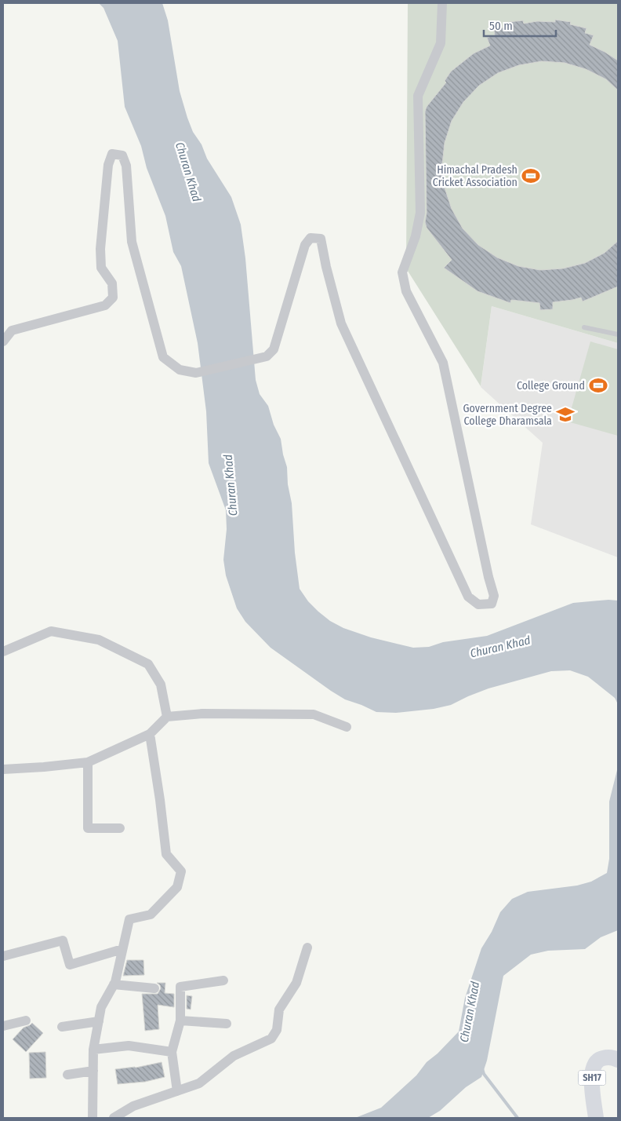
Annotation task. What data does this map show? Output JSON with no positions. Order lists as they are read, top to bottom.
{
  "streets": {
    "main road": ["SH17"]
  },
  "water": ["Churan Khad"],
  "places": {
    "sports": ["Himachal Pradesh Cricket Association", "College Ground"],
    "school or university": ["Government Degree College Dharamsala"]
  },
  "scale_bar": "50 m"
}
